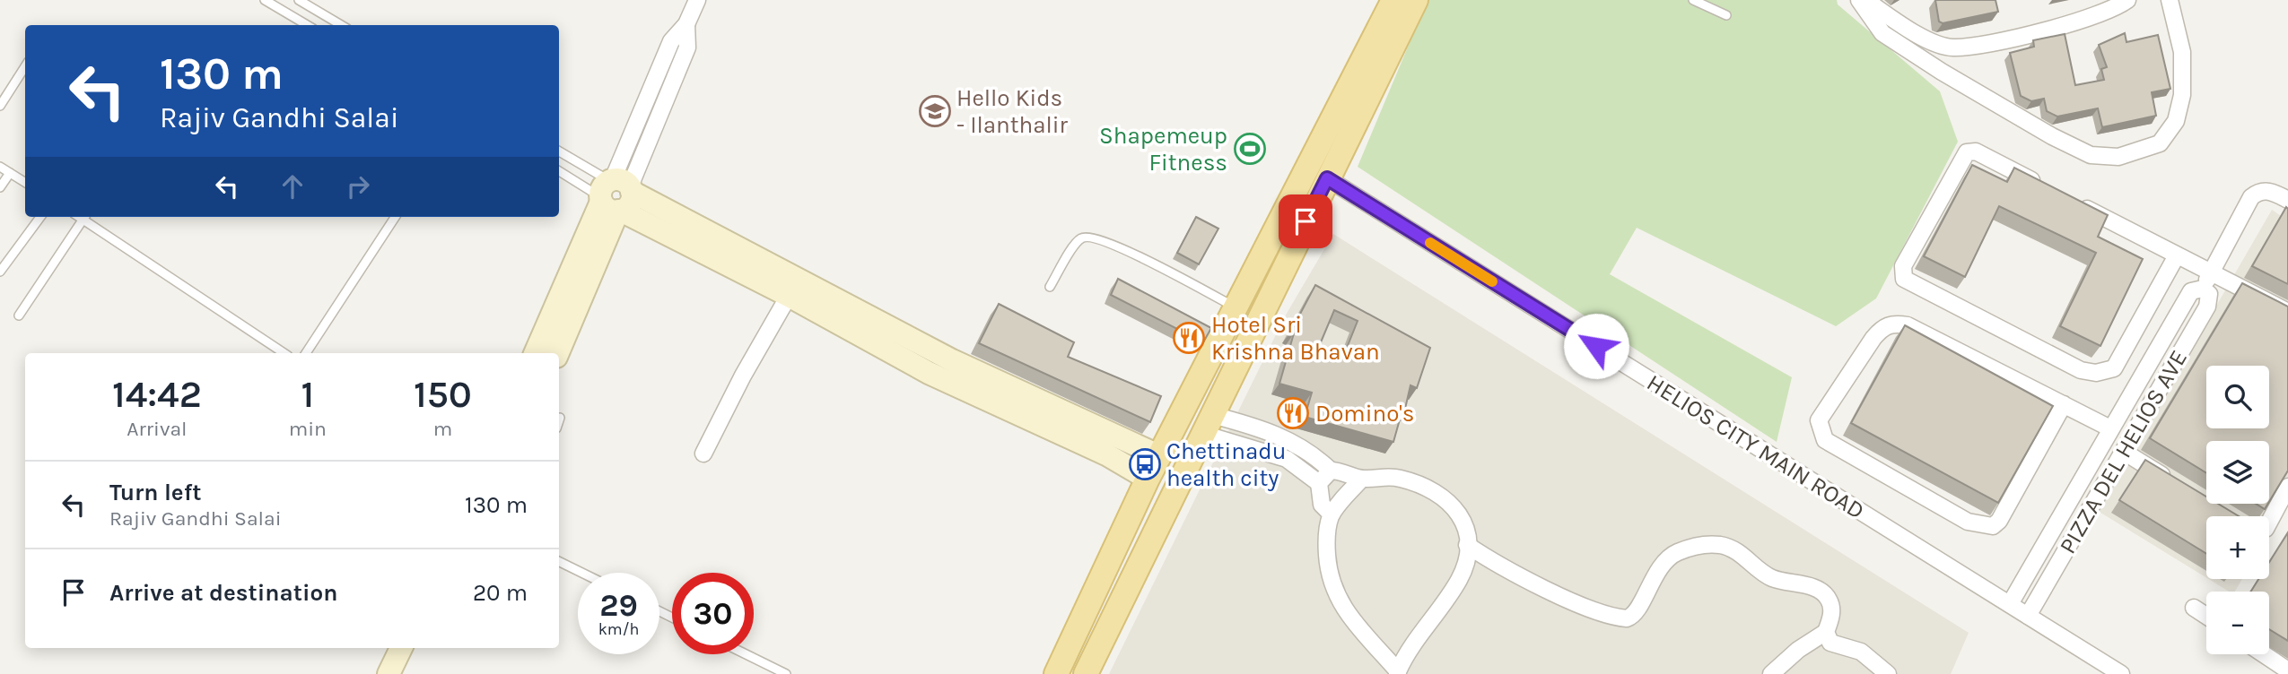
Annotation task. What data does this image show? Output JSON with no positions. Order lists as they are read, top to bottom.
{
  "streets": {
    "street": ["HELIOS CITY MAIN ROAD", "PIZZA DEL HELIOS AVE"]
  },
  "crossings": [
    ["HELIOS CITY MAIN ROAD", "PIZZA DEL HELIOS AVE"]
  ],
  "places": {
    "school or university": ["Hello Kids - Ilanthalir"],
    "sports": ["Shapemeup Fitness"],
    "restaurant": ["Hotel Sri Krishna Bhavan", "Domino's"],
    "bus stop": ["Chettinadu health city"]
  },
  "page": {
    "turn": ["130 m", "Rajiv Gandhi Salai"],
    "eta": [
      "14:42",
      "Arrival",
      "1",
      "min",
      "150",
      "m"
    ],
    "map_buttons": ["+", "−"],
    "list": [
      {
        "name": "Turn left",
        "note": "Rajiv Gandhi Salai",
        "value": "130 m"
      },
      {
        "name": "Arrive at destination",
        "value": "20 m"
      }
    ],
    "speed": "29 km/h",
    "limit": "30"
  }
}
